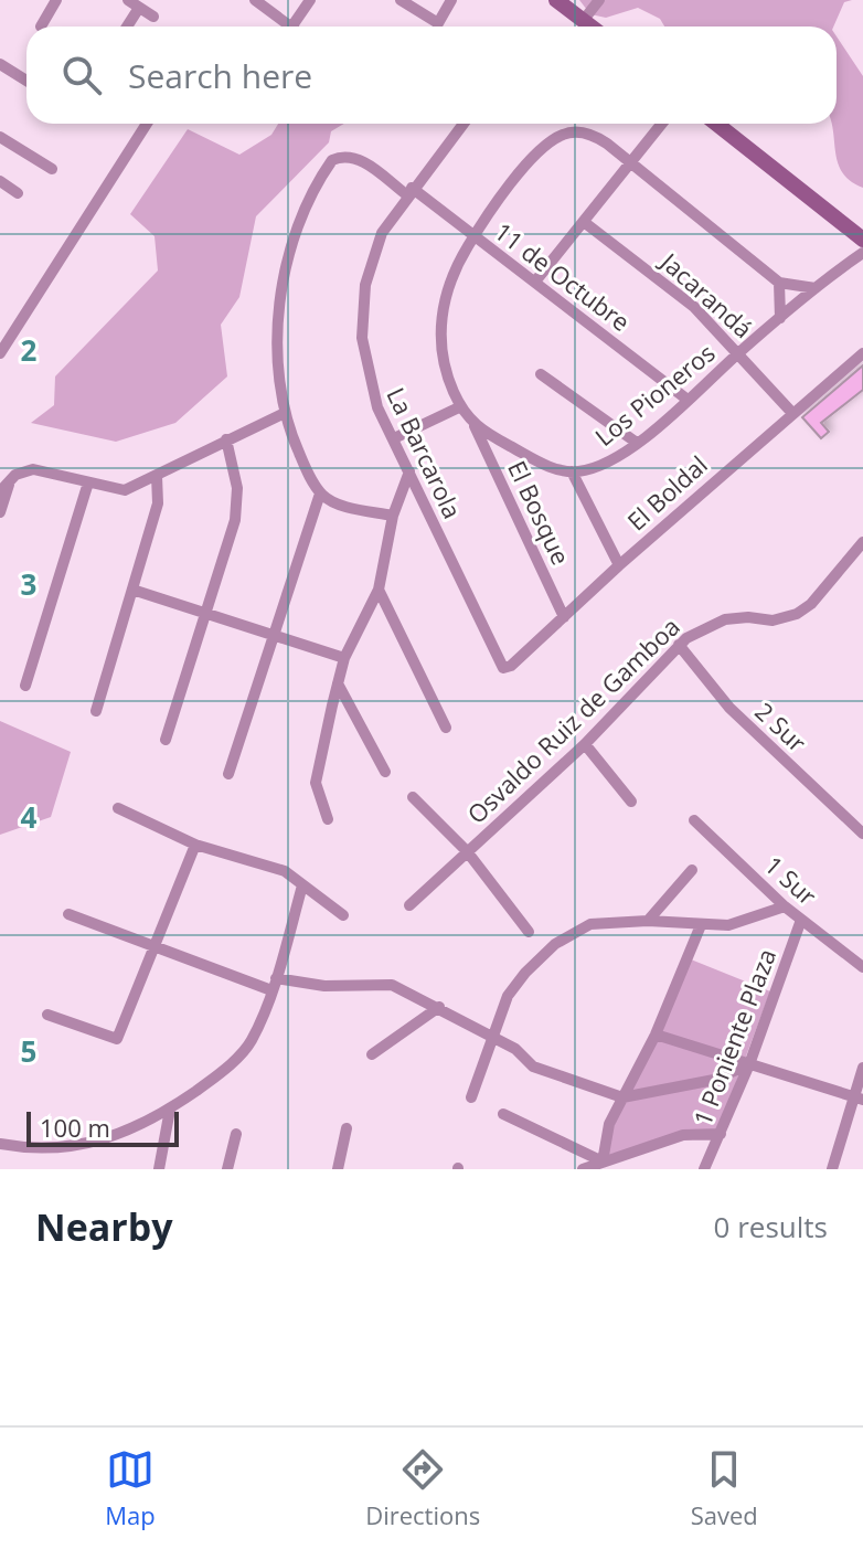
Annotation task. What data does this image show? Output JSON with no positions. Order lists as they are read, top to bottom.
{
  "streets": {
    "street": [
      "11 de Octubre",
      "Jacarandá",
      "Los Pioneros",
      "La Barcarola",
      "El Boldal",
      "El Bosque",
      "Osvaldo Ruiz de Gamboa",
      "2 Sur",
      "1 Sur",
      "1 Poniente Plaza"
    ]
  },
  "crossings": [
    ["11 de Octubre", "Los Pioneros"],
    ["11 de Octubre", "La Barcarola"],
    ["Jacarandá", "Los Pioneros"],
    ["Jacarandá", "El Boldal"],
    ["La Barcarola", "El Boldal"],
    ["El Boldal", "El Bosque"],
    ["Osvaldo Ruiz de Gamboa", "2 Sur"],
    ["1 Sur", "1 Poniente Plaza"]
  ],
  "scale_bar": "100 m",
  "page": {
    "search": "Search here",
    "scale": "100 m",
    "heading": ["Nearby", "0 results"],
    "nav": ["Map", "Directions", "Saved"]
  },
  "grid": {
    "rows": [
      "2",
      "3",
      "4",
      "5"
    ]
  }
}
